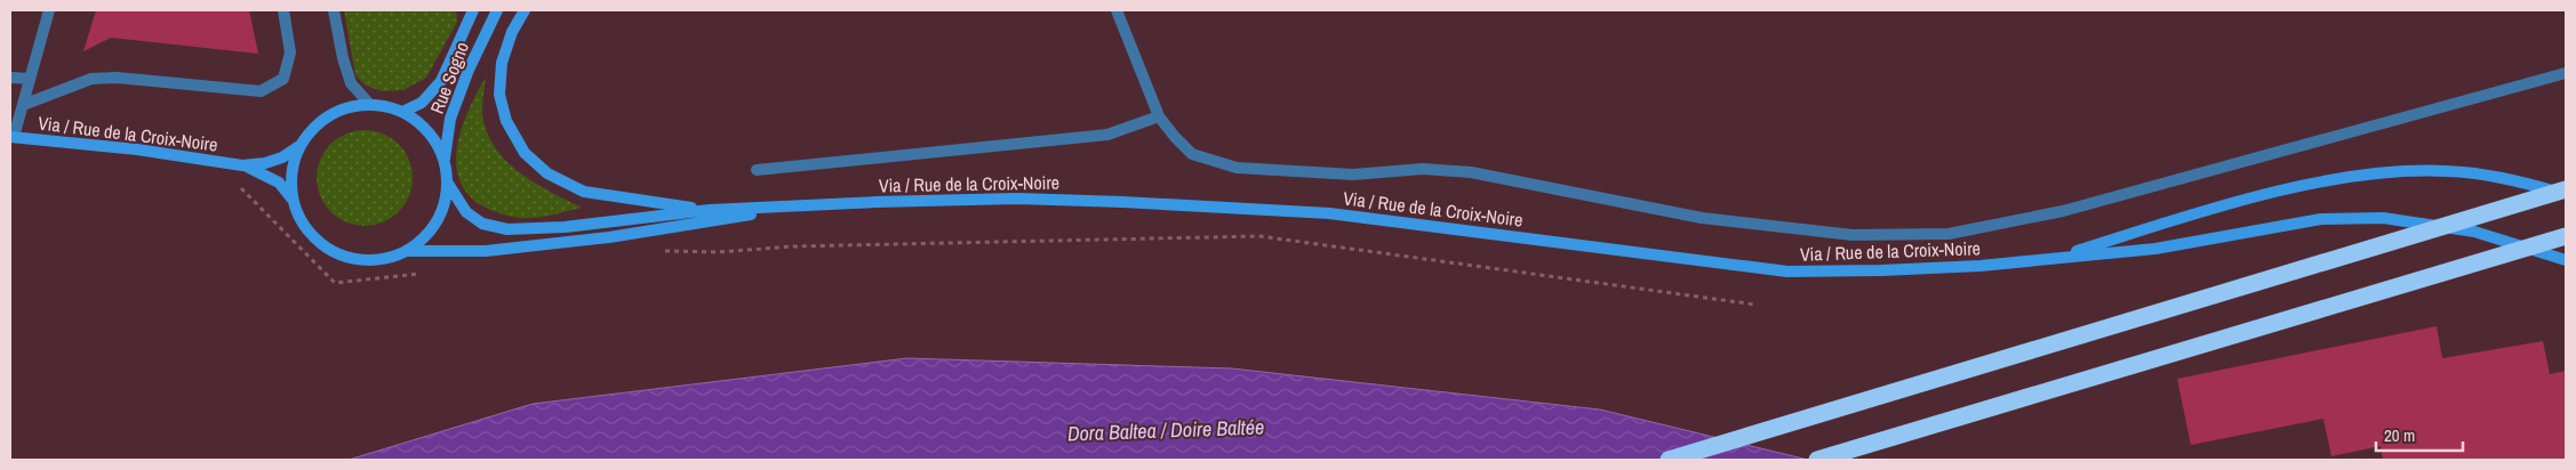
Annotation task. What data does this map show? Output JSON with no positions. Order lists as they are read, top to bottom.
{
  "streets": {
    "street": ["Rue Sogno", "Via / Rue de la Croix-Noire"]
  },
  "crossings": [
    ["Rue Sogno", "Via / Rue de la Croix-Noire"]
  ],
  "water": ["Dora Baltea / Doire Baltée"],
  "scale_bar": "20 m"
}
